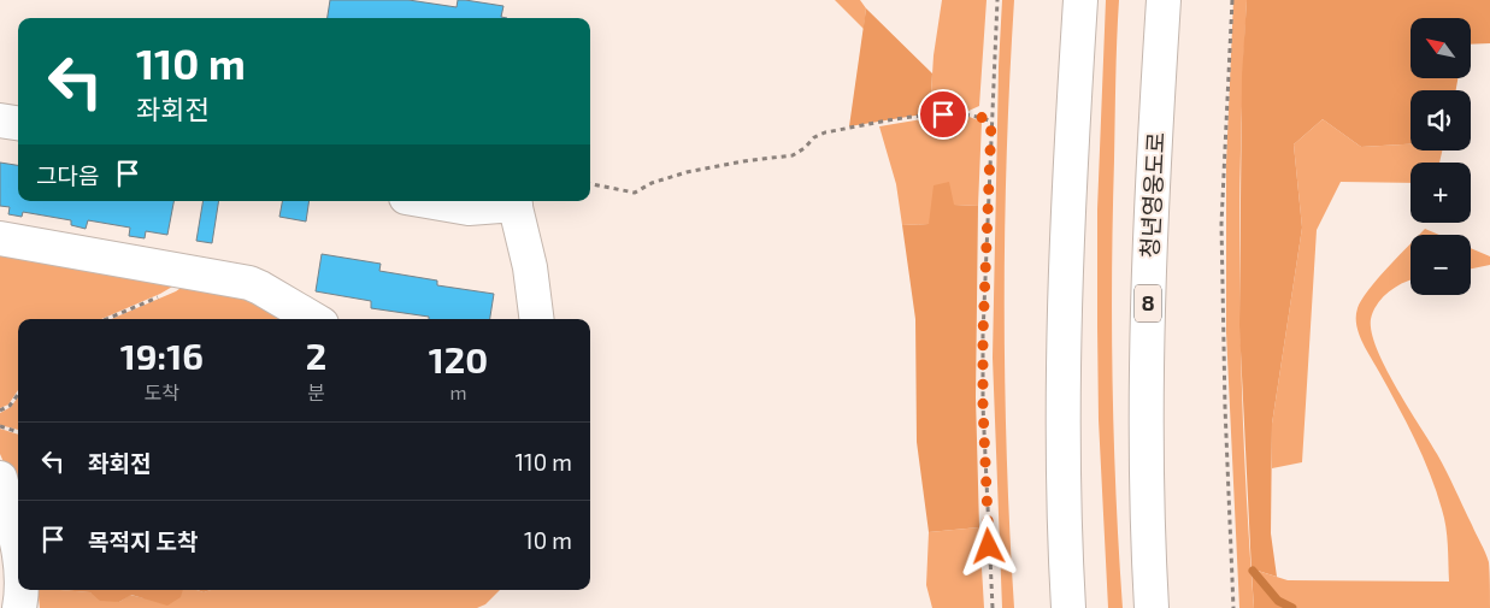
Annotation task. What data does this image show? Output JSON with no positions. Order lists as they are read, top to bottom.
{
  "streets": {
    "main road": ["청년영웅도로", "8"]
  },
  "north": "top left",
  "page": {
    "map_buttons": ["+", "−"],
    "turn": ["110 m", "좌회전"],
    "then": "그다음",
    "eta": [
      "19:16",
      "도착",
      "2",
      "분",
      "120",
      "m"
    ],
    "list": [
      {
        "name": "좌회전",
        "value": "110 m"
      },
      {
        "name": "목적지 도착",
        "value": "10 m"
      }
    ]
  }
}
